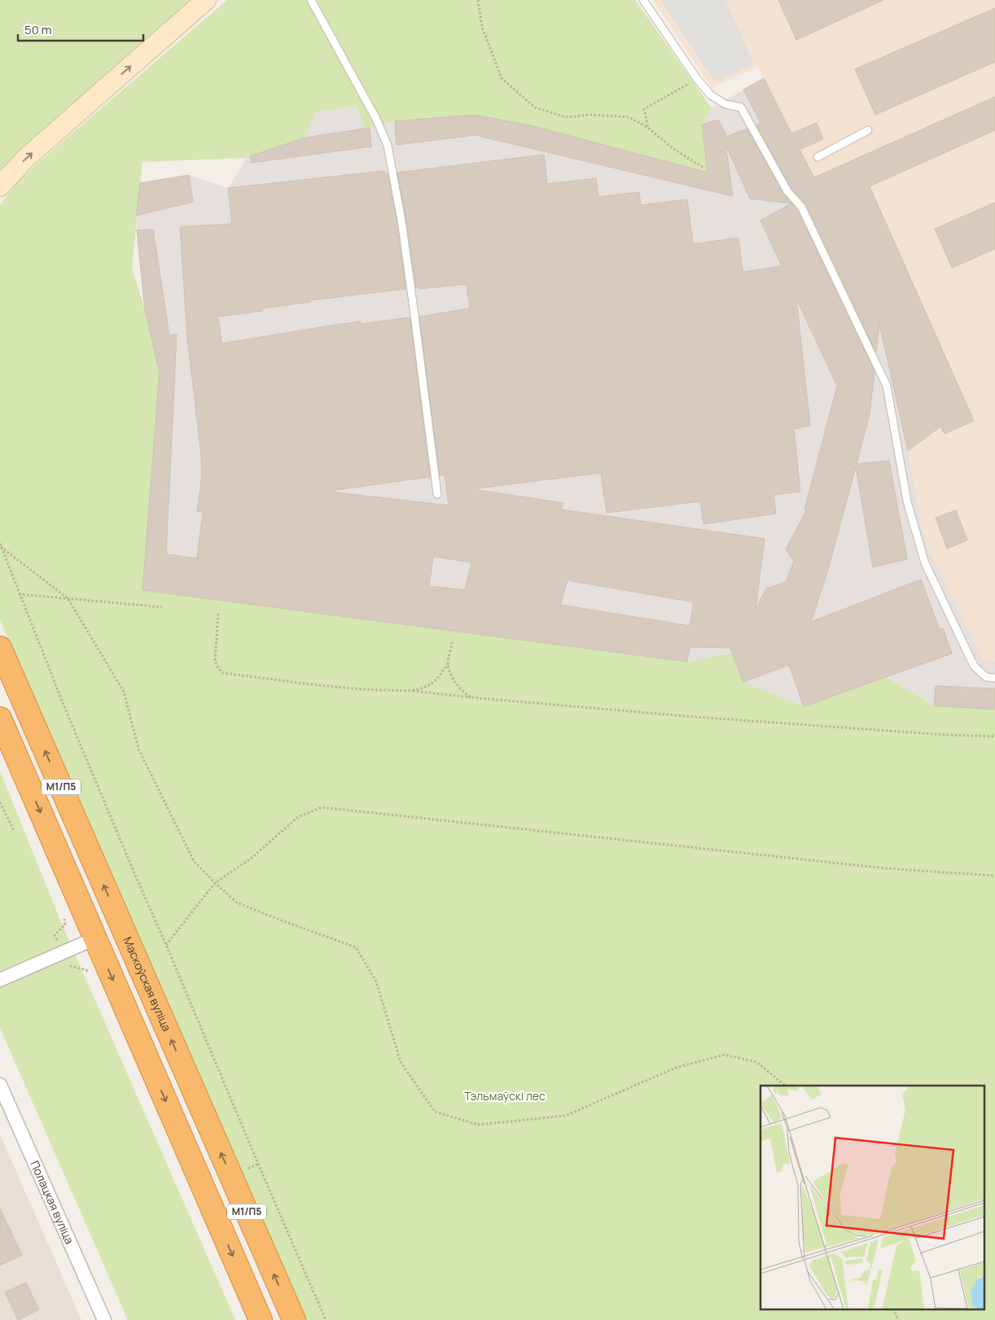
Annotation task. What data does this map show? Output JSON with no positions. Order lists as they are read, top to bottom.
{
  "streets": {
    "highway": ["М1/П5", "Маскоўская вуліца"],
    "street": ["Полацкая вуліца"]
  },
  "parks": ["Тэльмаўскі лес"],
  "scale_bar": "50 m"
}
